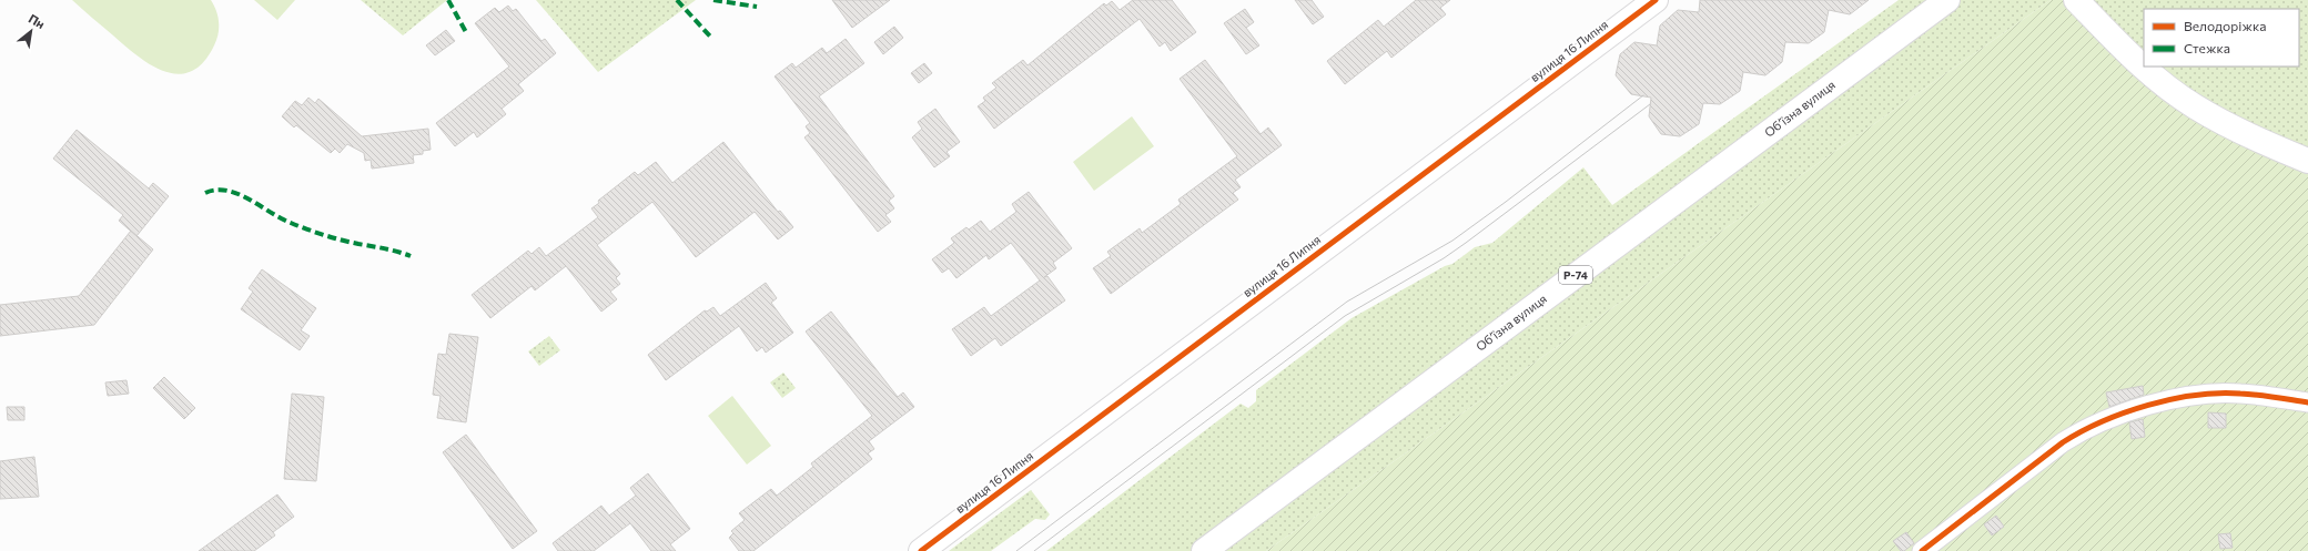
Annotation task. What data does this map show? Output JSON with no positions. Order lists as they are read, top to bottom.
{
  "streets": {
    "main road": ["вулиця 16 Липня", "Обʼїзна вулиця", "Р-74"]
  },
  "legend": ["Велодоріжка", "Стежка"],
  "north": "top right"
}
